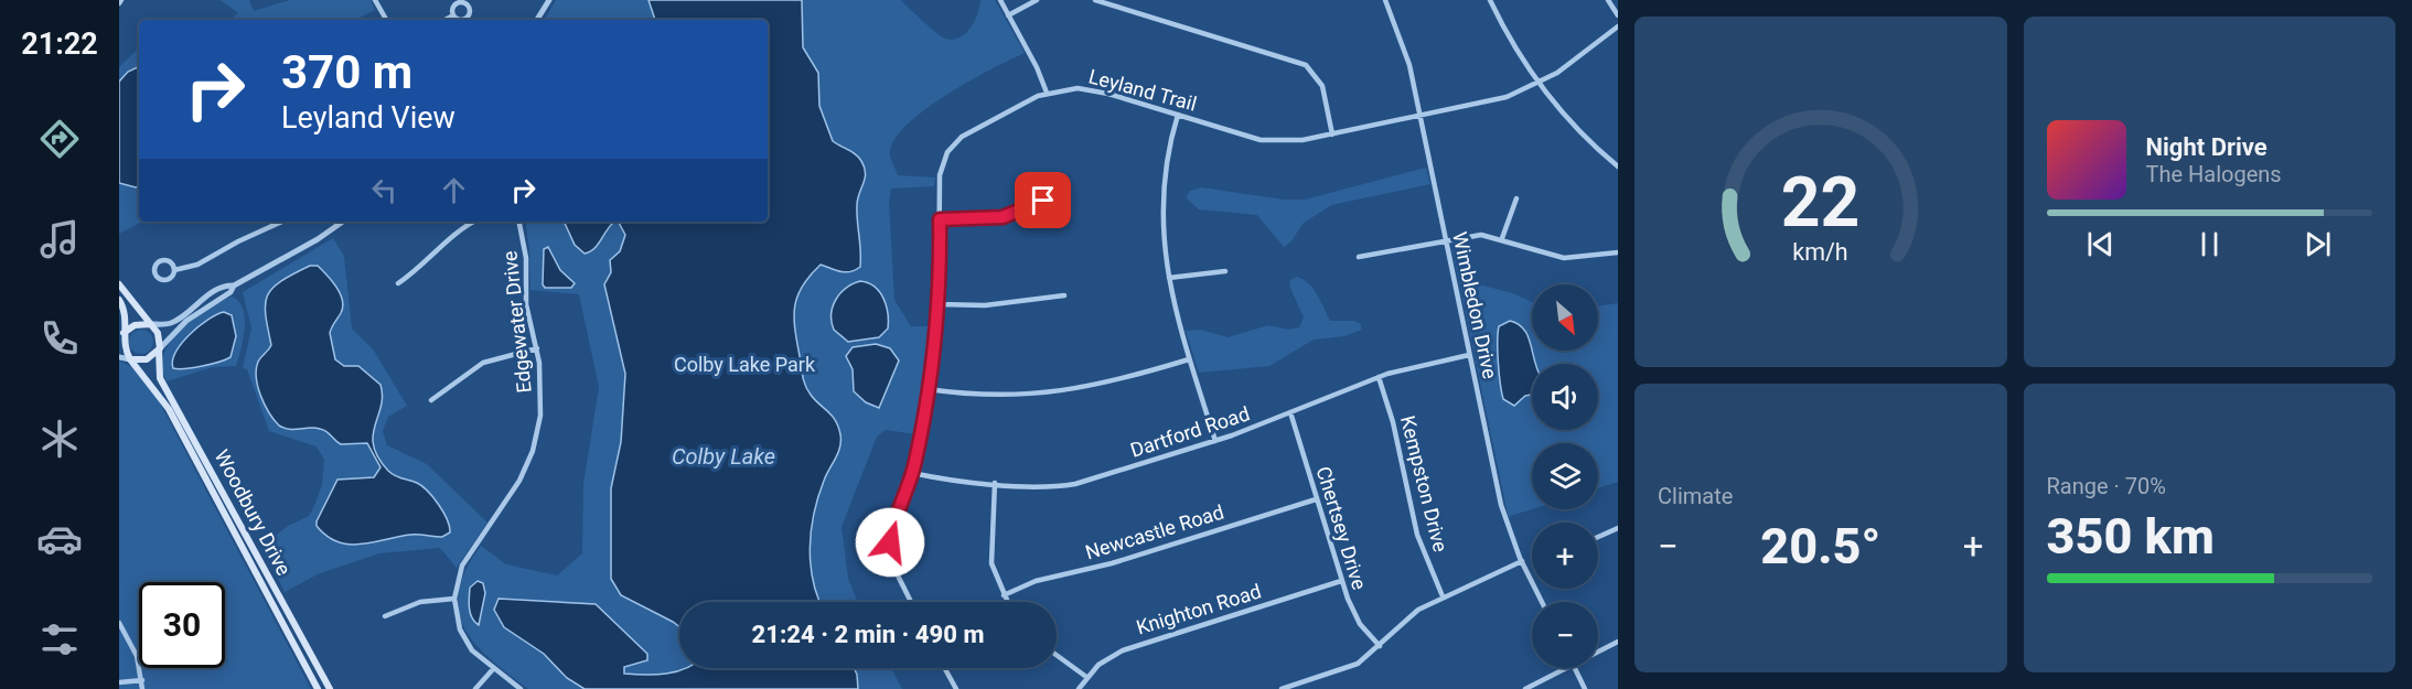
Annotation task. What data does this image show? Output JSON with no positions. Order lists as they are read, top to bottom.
{
  "streets": {
    "main road": ["Woodbury Drive"],
    "street": [
      "Leyland Trail",
      "Wimbledon Drive",
      "Edgewater Drive",
      "Dartford Road",
      "Kempston Drive",
      "Chertsey Drive",
      "Newcastle Road",
      "Knighton Road"
    ]
  },
  "crossings": [
    ["Leyland Trail", "Wimbledon Drive"],
    ["Leyland Trail", "Dartford Road"],
    ["Wimbledon Drive", "Dartford Road"],
    ["Dartford Road", "Kempston Drive"],
    ["Dartford Road", "Chertsey Drive"],
    ["Chertsey Drive", "Newcastle Road"],
    ["Chertsey Drive", "Knighton Road"]
  ],
  "water": ["Colby Lake"],
  "parks": ["Colby Lake Park"],
  "north": "bottom right",
  "page": {
    "tabs": "21:22",
    "turn": ["370 m", "Leyland View"],
    "song": ["Night Drive", "The Halogens"],
    "map_buttons": ["+", "−"],
    "tile": [
      "Climate",
      ["Range · 70%", "350 km"]
    ],
    "heat": ["−", "20.5°", "+"],
    "limit": "30",
    "trip": "21:24 · 2 min · 490 m",
    "gauge": ["22", "km/h"]
  }
}
